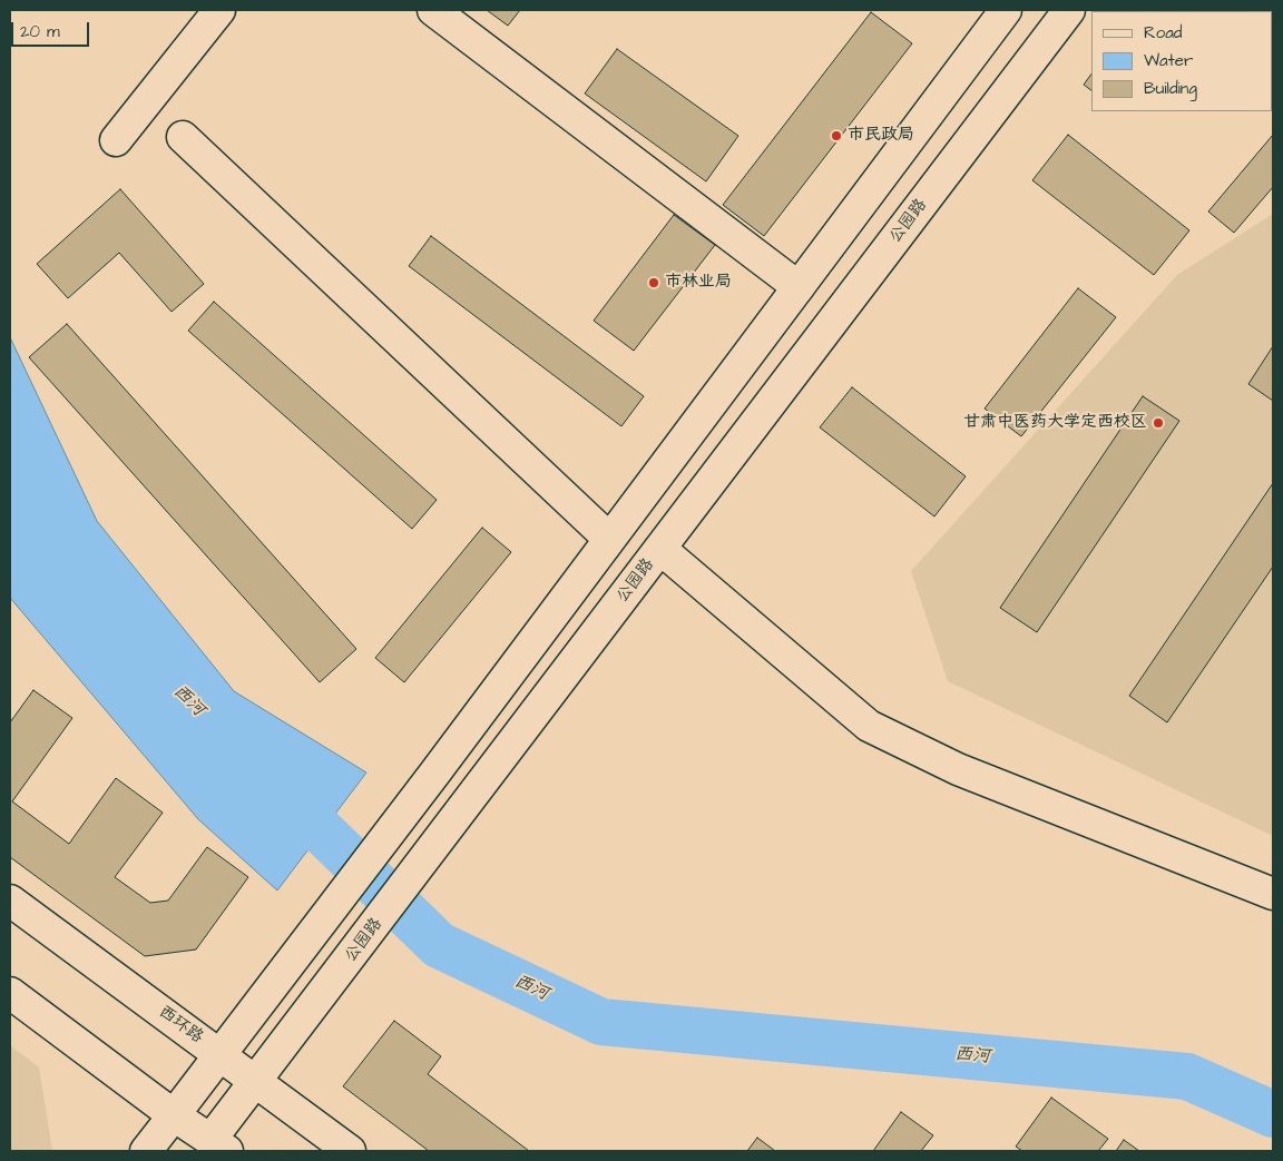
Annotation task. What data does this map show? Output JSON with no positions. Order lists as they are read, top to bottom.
{
  "streets": {
    "street": ["公园路", "西环路"]
  },
  "crossings": [
    ["公园路", "西环路"]
  ],
  "water": ["西河"],
  "places": ["市民政局", "市林业局", "甘肃中医药大学定西校区"],
  "legend": ["Road", "Water", "Building"],
  "scale_bar": "20 m"
}
